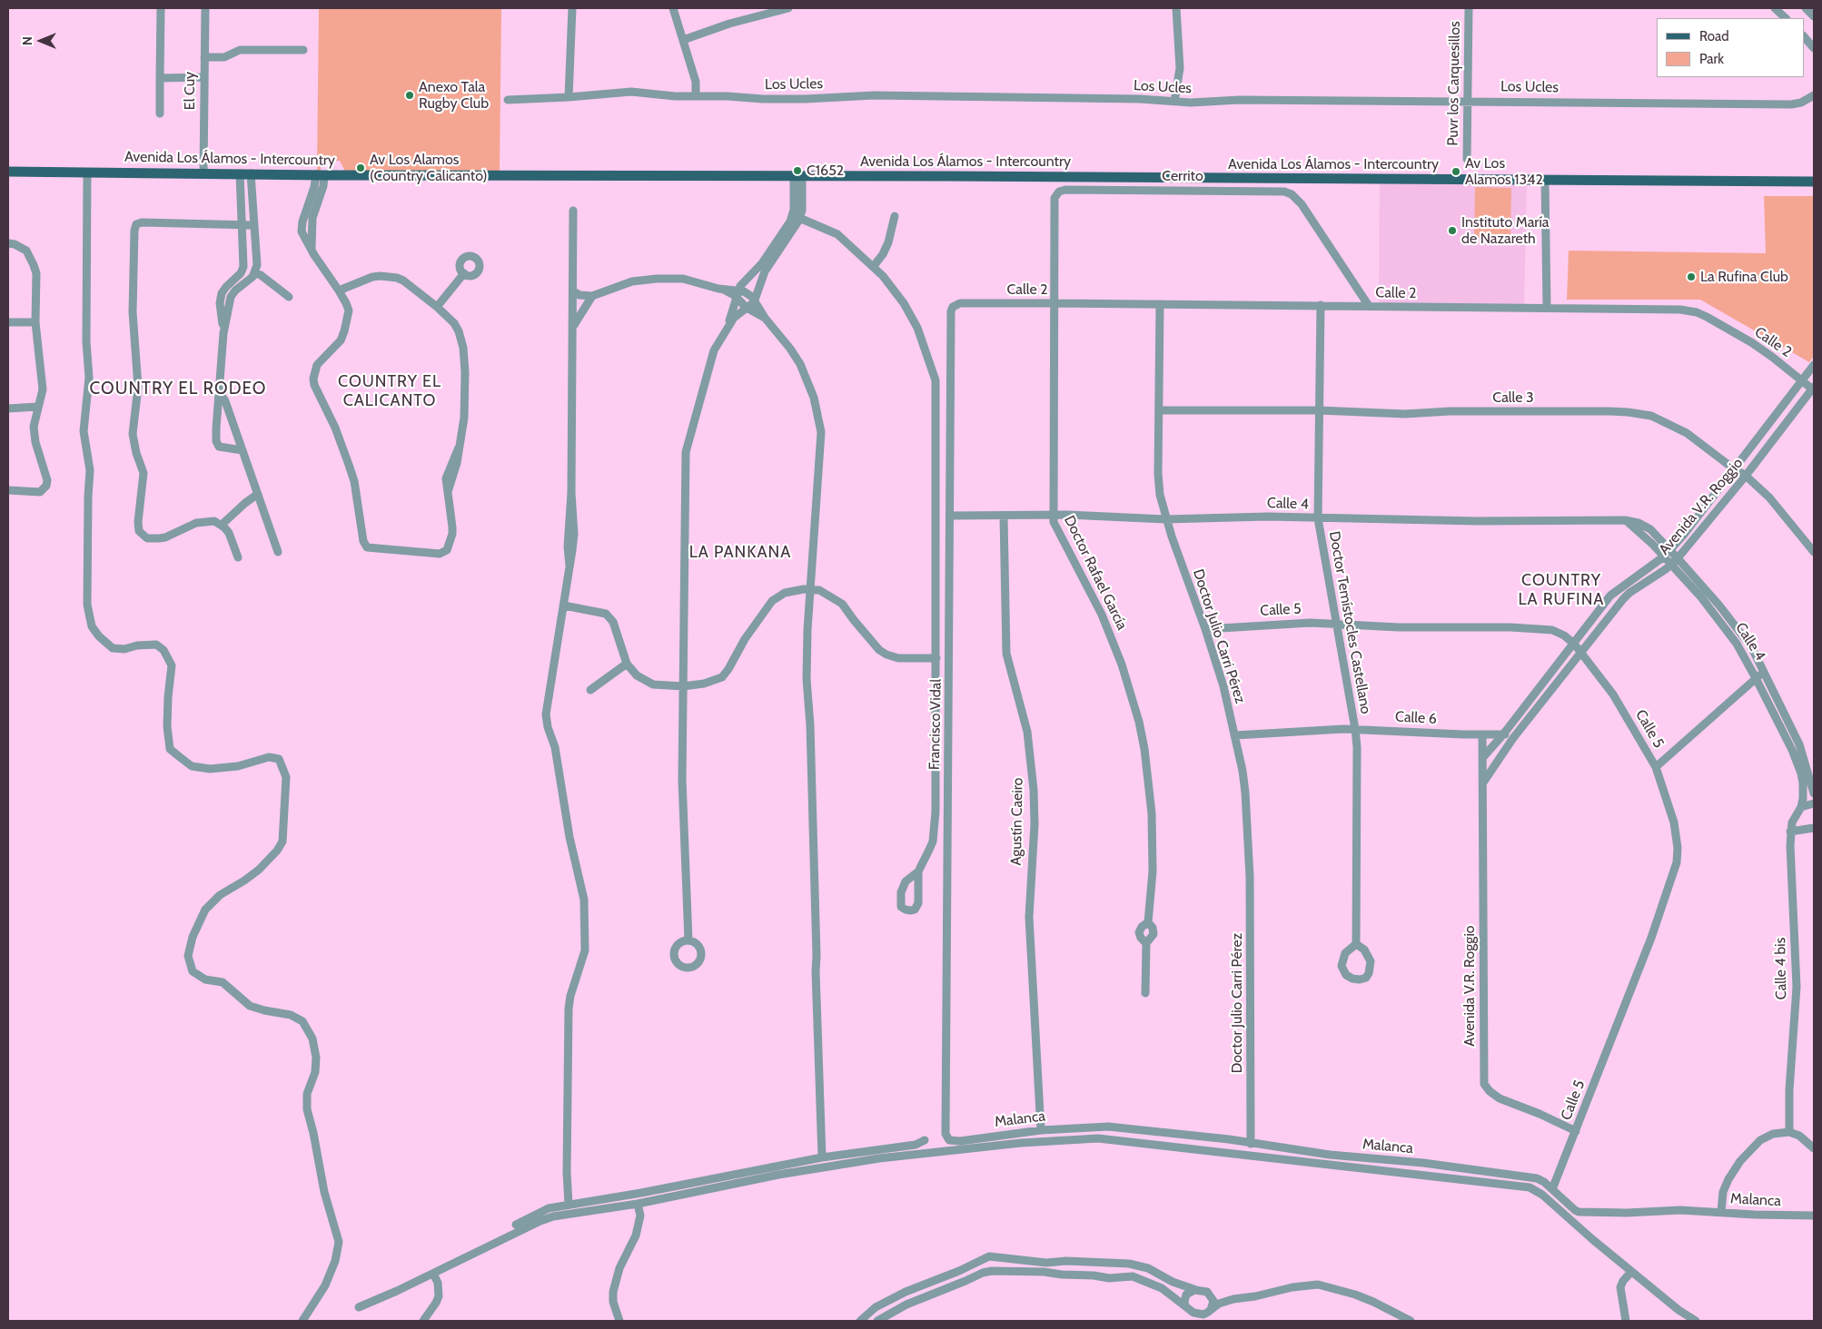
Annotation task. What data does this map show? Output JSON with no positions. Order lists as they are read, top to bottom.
{
  "streets": {
    "main road": ["Avenida Los Álamos - Intercountry"],
    "street": [
      "Puvr los Carquesillos",
      "Los Ucles",
      "El Cuy",
      "Cerrito",
      "Calle 2",
      "Calle 3",
      "Calle 4",
      "Avenida V.R. Roggio",
      "Doctor Rafael García",
      "Calle 5",
      "Doctor Temístocles Castellano",
      "Doctor Julio Carri Pérez",
      "Calle 6",
      "Francisco Vidal",
      "Agustín Caeiro",
      "Calle 4 bis",
      "Malanca"
    ]
  },
  "crossings": [
    ["Puvr los Carquesillos", "Los Ucles"],
    ["El Cuy", "Avenida Los Álamos - Intercountry"],
    ["Cerrito", "Calle 2"],
    ["Cerrito", "Doctor Rafael García"],
    ["Calle 2", "Avenida V.R. Roggio"],
    ["Calle 2", "Doctor Rafael García"],
    ["Calle 2", "Doctor Temístocles Castellano"],
    ["Calle 2", "Doctor Julio Carri Pérez"],
    ["Calle 2", "Francisco Vidal"],
    ["Calle 3", "Avenida V.R. Roggio"],
    ["Calle 3", "Doctor Temístocles Castellano"],
    ["Calle 3", "Doctor Julio Carri Pérez"],
    ["Calle 4", "Avenida V.R. Roggio"],
    ["Calle 4", "Doctor Rafael García"],
    ["Calle 4", "Doctor Temístocles Castellano"],
    ["Calle 4", "Doctor Julio Carri Pérez"],
    ["Calle 4", "Francisco Vidal"],
    ["Calle 4", "Agustín Caeiro"],
    ["Calle 4", "Calle 4 bis"],
    ["Avenida V.R. Roggio", "Calle 5"],
    ["Avenida V.R. Roggio", "Calle 6"],
    ["Calle 5", "Doctor Temístocles Castellano"],
    ["Calle 5", "Doctor Julio Carri Pérez"],
    ["Calle 5", "Malanca"],
    ["Doctor Temístocles Castellano", "Calle 6"],
    ["Doctor Julio Carri Pérez", "Calle 6"],
    ["Doctor Julio Carri Pérez", "Malanca"],
    ["Francisco Vidal", "Malanca"],
    ["Agustín Caeiro", "Malanca"]
  ],
  "districts": [
    "COUNTRY EL CALICANTO",
    "COUNTRY EL RODEO",
    "LA PANKANA",
    "COUNTRY LA RUFINA"
  ],
  "places": [
    "Anexo Tala Rugby Club",
    "Av Los Alamos (Country Calicanto)",
    "C1652",
    "Av Los Alamos 1342",
    "Instituto María de Nazareth",
    "La Rufina Club"
  ],
  "legend": ["Road", "Park"],
  "north": "left"
}
